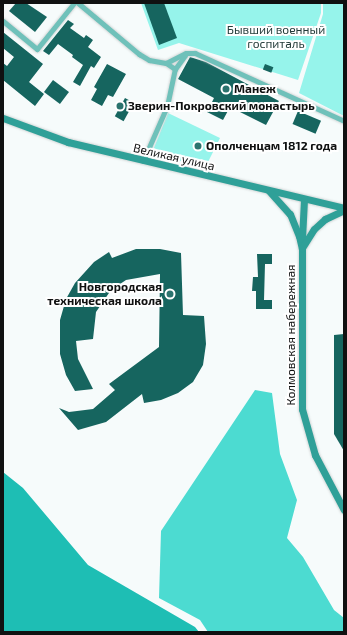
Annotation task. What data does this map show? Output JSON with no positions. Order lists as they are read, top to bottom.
{
  "streets": {
    "main road": ["Великая улица", "Колмовская набережная"]
  },
  "crossings": [
    ["Великая улица", "Колмовская набережная"]
  ],
  "parks": ["Бывший военный госпиталь"],
  "places": [
    "Манеж",
    "Зверин-Покровский монастырь",
    "Ополченцам 1812 года",
    "Новгородская техническая школа"
  ]
}
